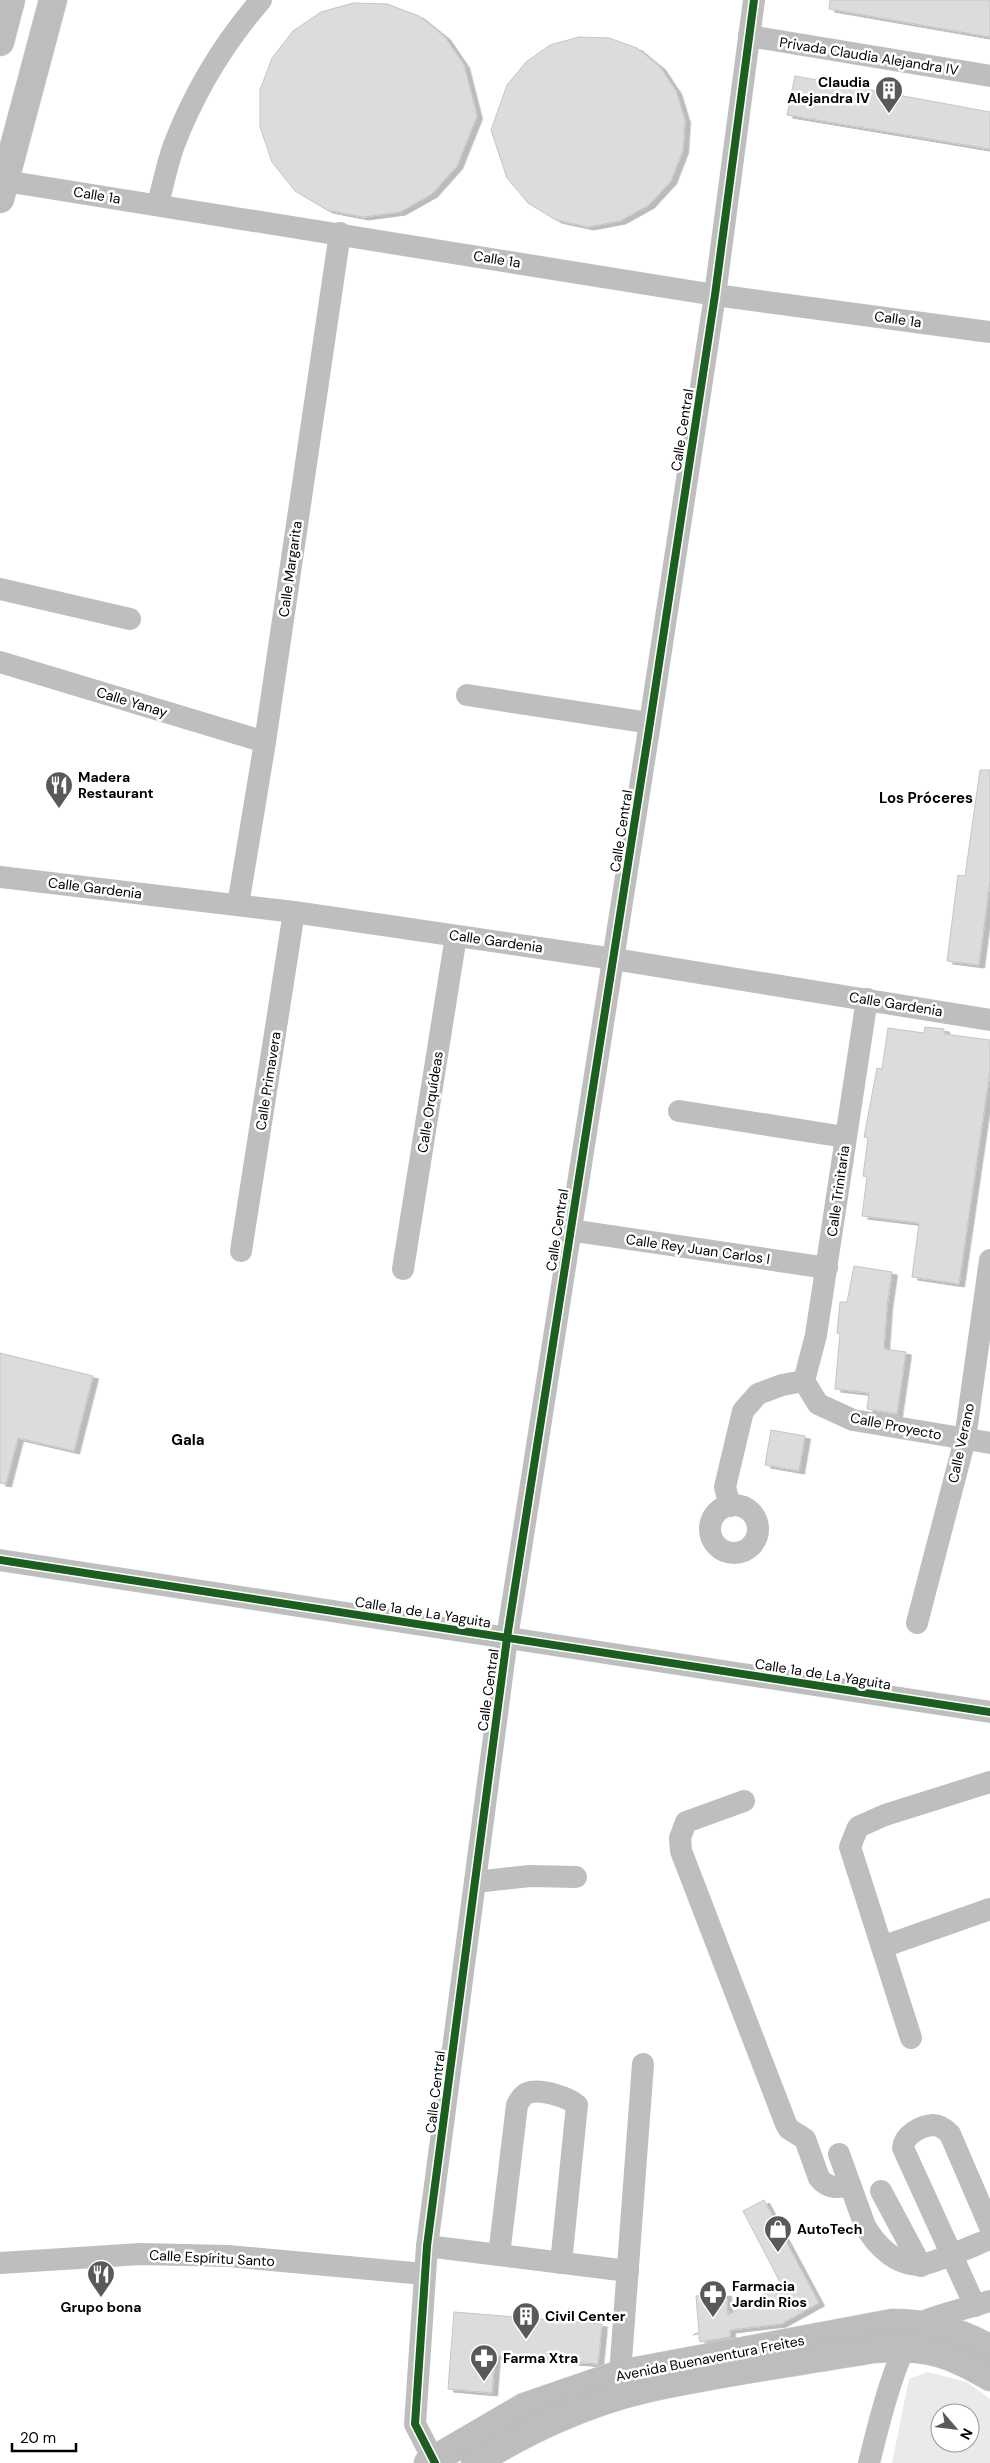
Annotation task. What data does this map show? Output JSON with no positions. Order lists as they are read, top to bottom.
{
  "streets": {
    "main road": ["Avenida Buenaventura Freites"],
    "street": [
      "Privada Claudia Alejandra IV",
      "Calle 1a",
      "Calle Central",
      "Calle Margarita",
      "Calle Yanay",
      "Calle Gardenia",
      "Calle Primavera",
      "Calle Orquídeas",
      "Calle Trinitaria",
      "Calle Rey Juan Carlos I",
      "Calle Proyecto",
      "Calle Verano",
      "Calle 1a de La Yaguita",
      "Calle Espíritu Santo"
    ]
  },
  "crossings": [
    ["Privada Claudia Alejandra IV", "Calle Central"],
    ["Calle 1a", "Calle Central"],
    ["Calle 1a", "Calle Margarita"],
    ["Calle Central", "Calle Gardenia"],
    ["Calle Central", "Calle Rey Juan Carlos I"],
    ["Calle Central", "Calle 1a de La Yaguita"],
    ["Calle Central", "Calle Espíritu Santo"],
    ["Calle Central", "Avenida Buenaventura Freites"],
    ["Calle Margarita", "Calle Yanay"],
    ["Calle Margarita", "Calle Gardenia"],
    ["Calle Gardenia", "Calle Primavera"],
    ["Calle Gardenia", "Calle Orquídeas"],
    ["Calle Gardenia", "Calle Trinitaria"],
    ["Calle Trinitaria", "Calle Rey Juan Carlos I"],
    ["Calle Trinitaria", "Calle Proyecto"],
    ["Calle Proyecto", "Calle Verano"]
  ],
  "districts": ["Los Próceres", "Gala"],
  "places": {
    "building": ["Claudia Alejandra IV", "Civil Center"],
    "restaurant": ["Madera Restaurant", "Grupo bona"],
    "shop": ["AutoTech"],
    "pharmacy": ["Farmacia Jardin Rios", "Farma Xtra"]
  },
  "scale_bar": "20 m",
  "north": "bottom right"
}
